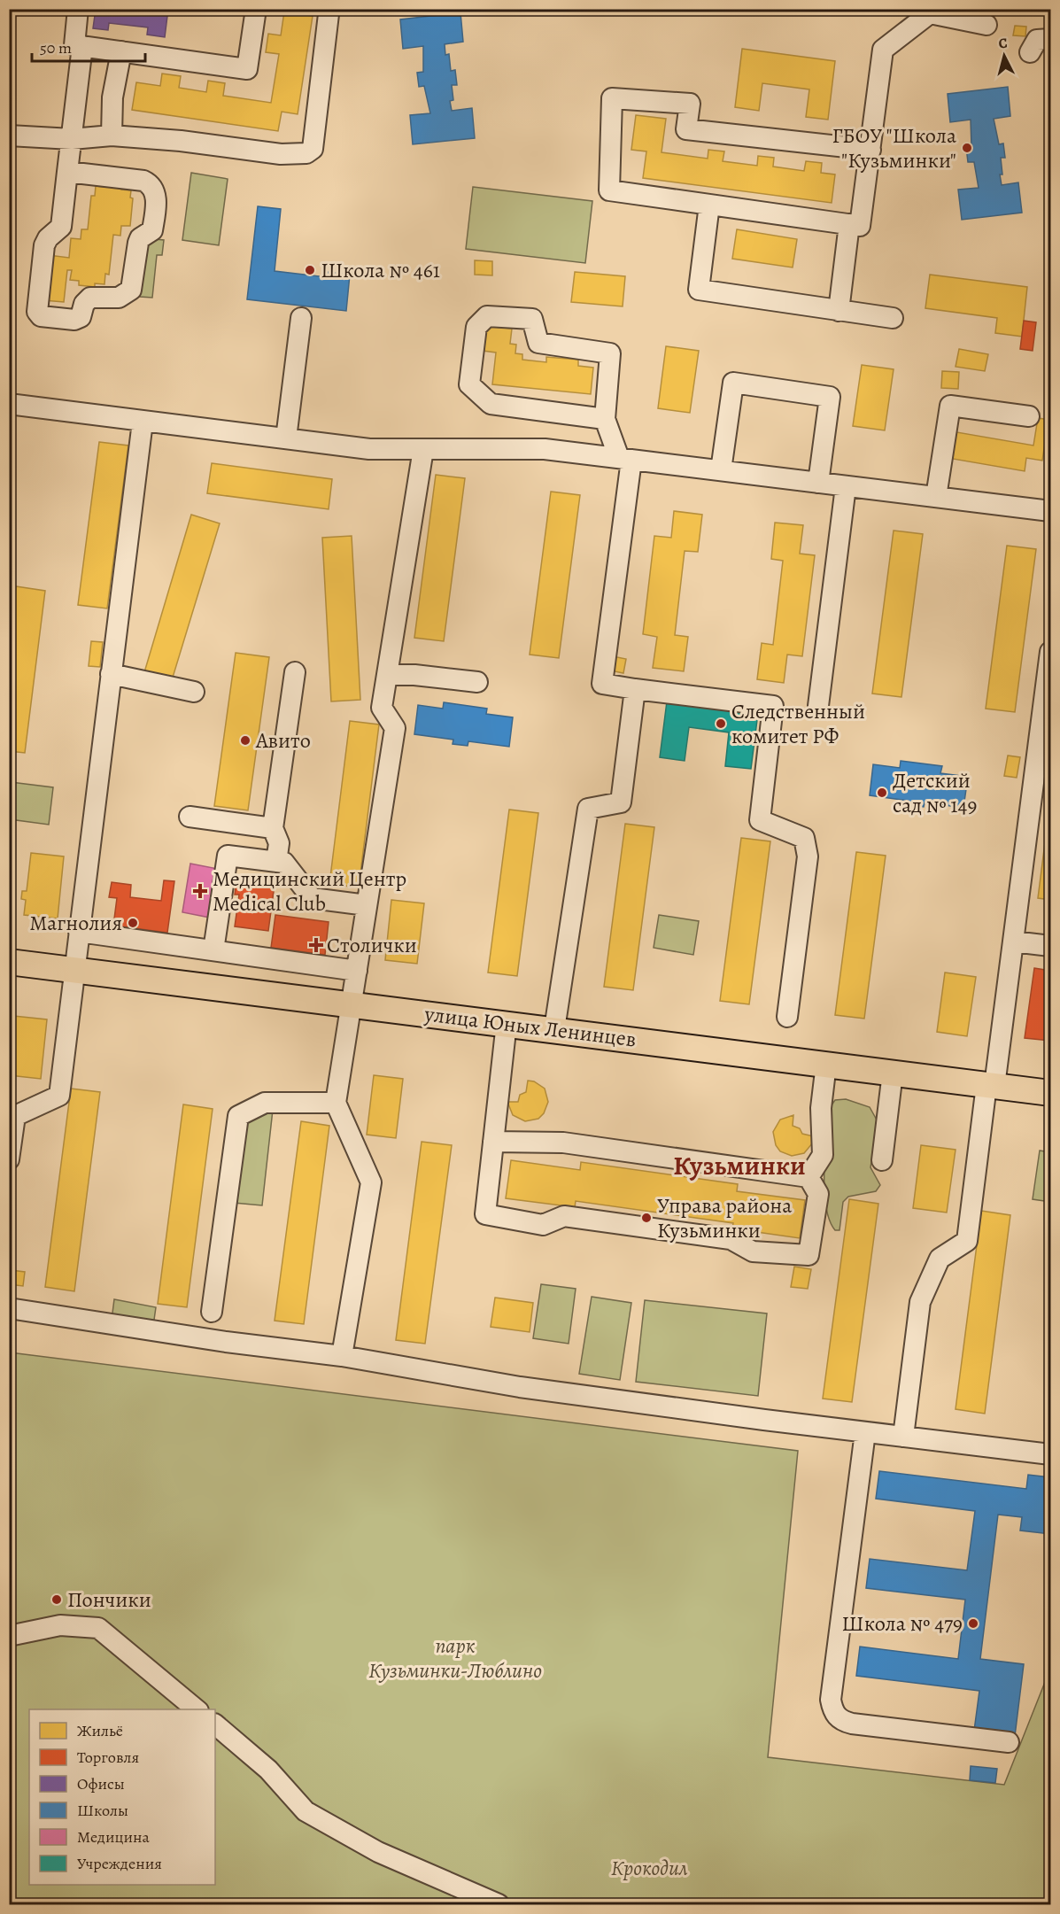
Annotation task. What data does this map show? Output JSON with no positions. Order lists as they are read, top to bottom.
{
  "streets": {
    "main road": ["улица Юных Ленинцев"]
  },
  "districts": ["Кузьминки"],
  "parks": ["парк Кузьминки-Люблино", "Крокодил"],
  "places": {
    "other": [
      "ГБОУ \"Школа \"Кузьминки\"",
      "Школа № 461",
      "Следственный комитет РФ",
      "Авито",
      "Детский сад № 149",
      "Магнолия",
      "Управа района Кузьминки",
      "Пончики",
      "Школа № 479"
    ],
    "health": ["Медицинский Центр Medical Club", "Столички"]
  },
  "legend": [
    "Жильё",
    "Торговля",
    "Офисы",
    "Школы",
    "Медицина",
    "Учреждения"
  ],
  "scale_bar": "50 m",
  "north": "top"
}
